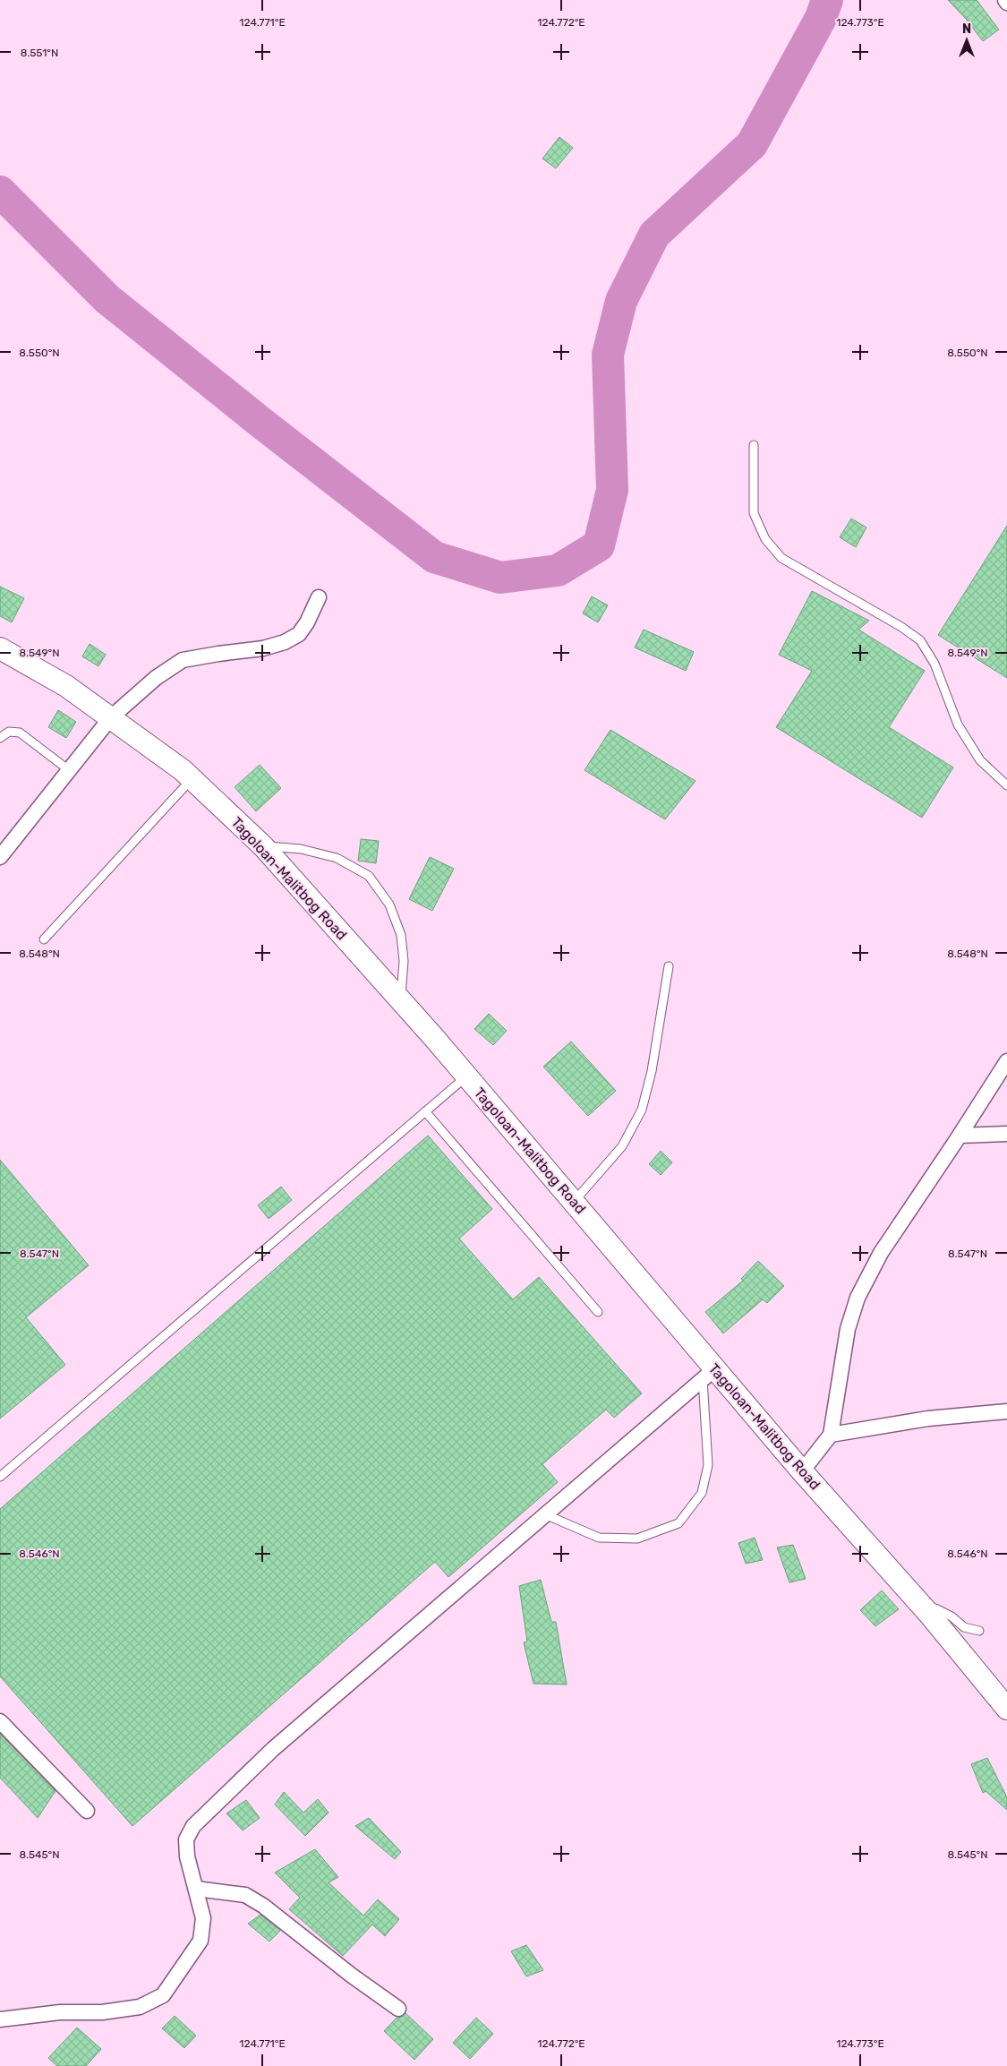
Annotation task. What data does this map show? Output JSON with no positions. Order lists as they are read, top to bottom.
{
  "streets": {
    "main road": ["Tagoloan-Malitbog Road"]
  },
  "north": "top",
  "coordinates": [
    "124.771°E",
    "124.772°E",
    "124.773°E",
    "8.551°N",
    "8.550°N",
    "8.549°N",
    "8.548°N",
    "8.547°N",
    "8.546°N",
    "8.545°N"
  ]
}
